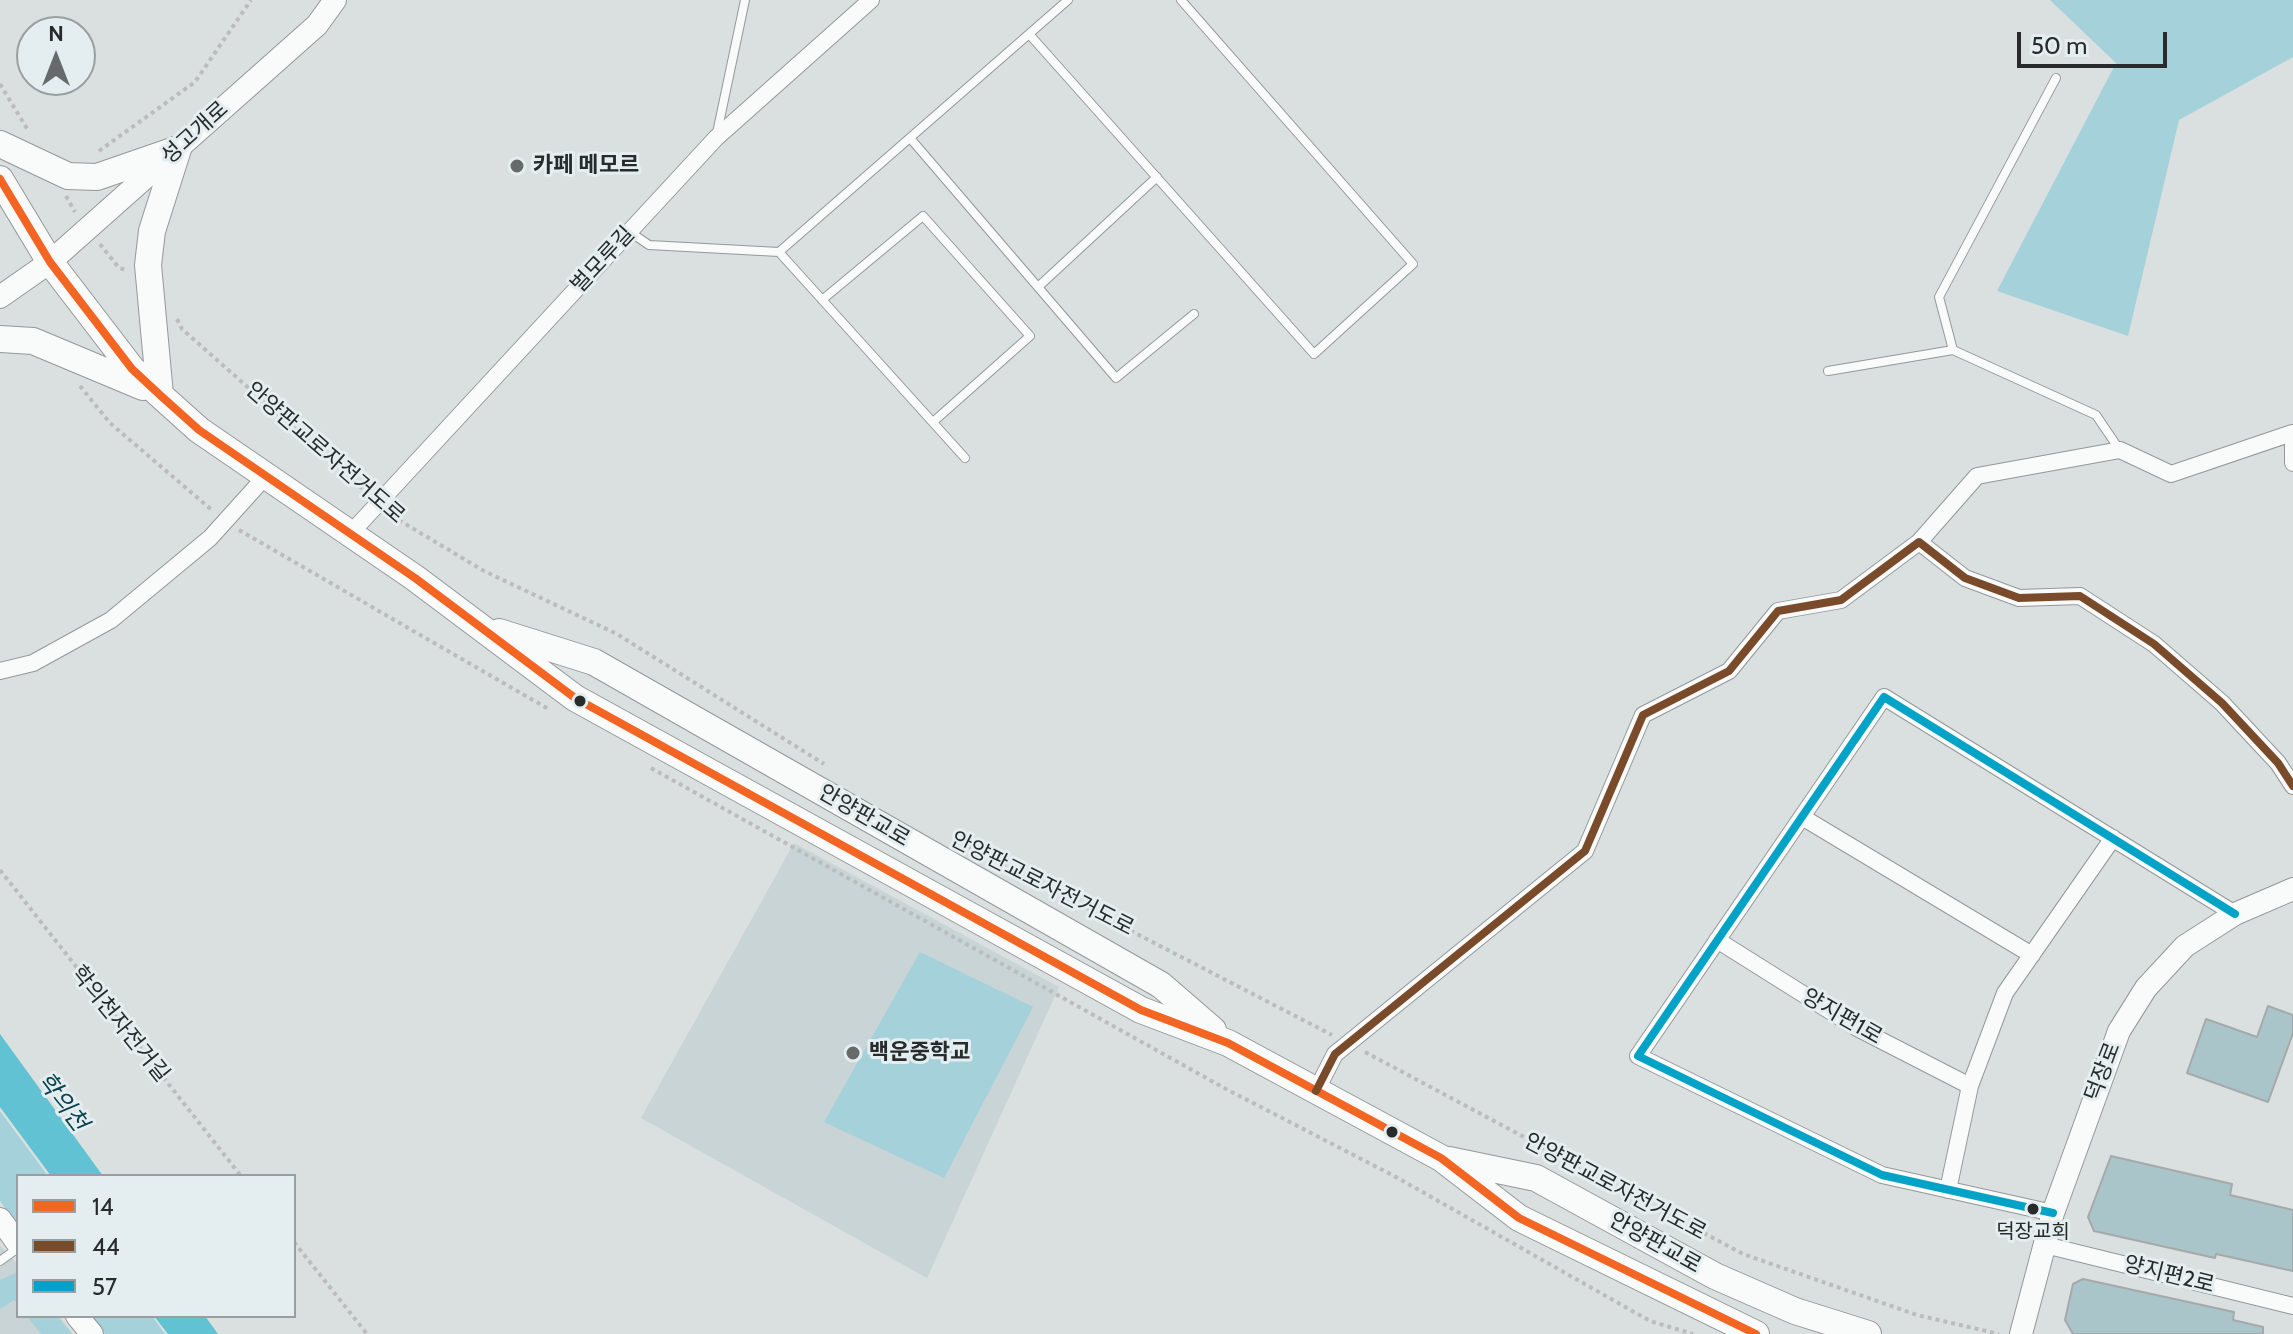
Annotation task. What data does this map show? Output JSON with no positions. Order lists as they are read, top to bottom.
{
  "streets": {
    "main road": ["안양판교로"],
    "street": [
      "성고개로",
      "벌모루길",
      "양지편1로",
      "덕장로",
      "양지편2로"
    ],
    "path": ["안양판교로자전거도로", "학의천자전거길"]
  },
  "crossings": [
    ["성고개로", "안양판교로"],
    ["벌모루길", "안양판교로자전거도로"],
    ["벌모루길", "안양판교로"],
    ["덕장로", "양지편2로"]
  ],
  "water": ["학의천"],
  "places": ["카페 메모르", "백운중학교", "덕장교회"],
  "lines": ["transit line 14", "transit line 44", "transit line 57"],
  "legend": ["14", "44", "57"],
  "scale_bar": "50 m",
  "north": "top"
}
